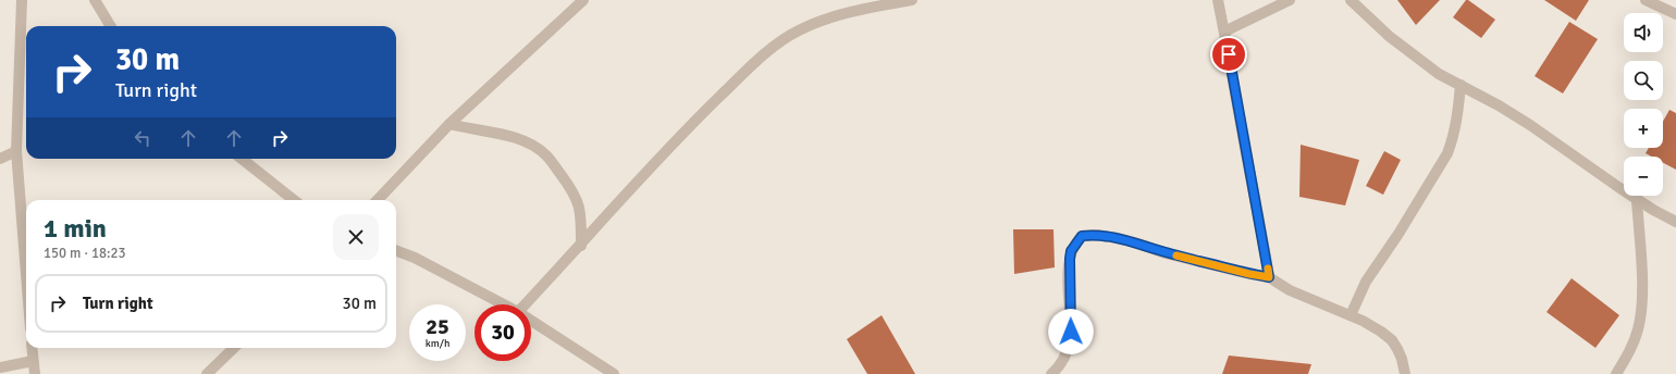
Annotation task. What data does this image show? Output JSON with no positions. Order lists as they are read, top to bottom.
{
  "page": {
    "map_buttons": ["+", "−"],
    "turn": ["30 m", "Turn right"],
    "heading": ["1 min", "150 m · 18:23"],
    "list": [
      {
        "name": "Turn right",
        "value": "30 m"
      }
    ],
    "speed": "25 km/h",
    "limit": "30"
  }
}
